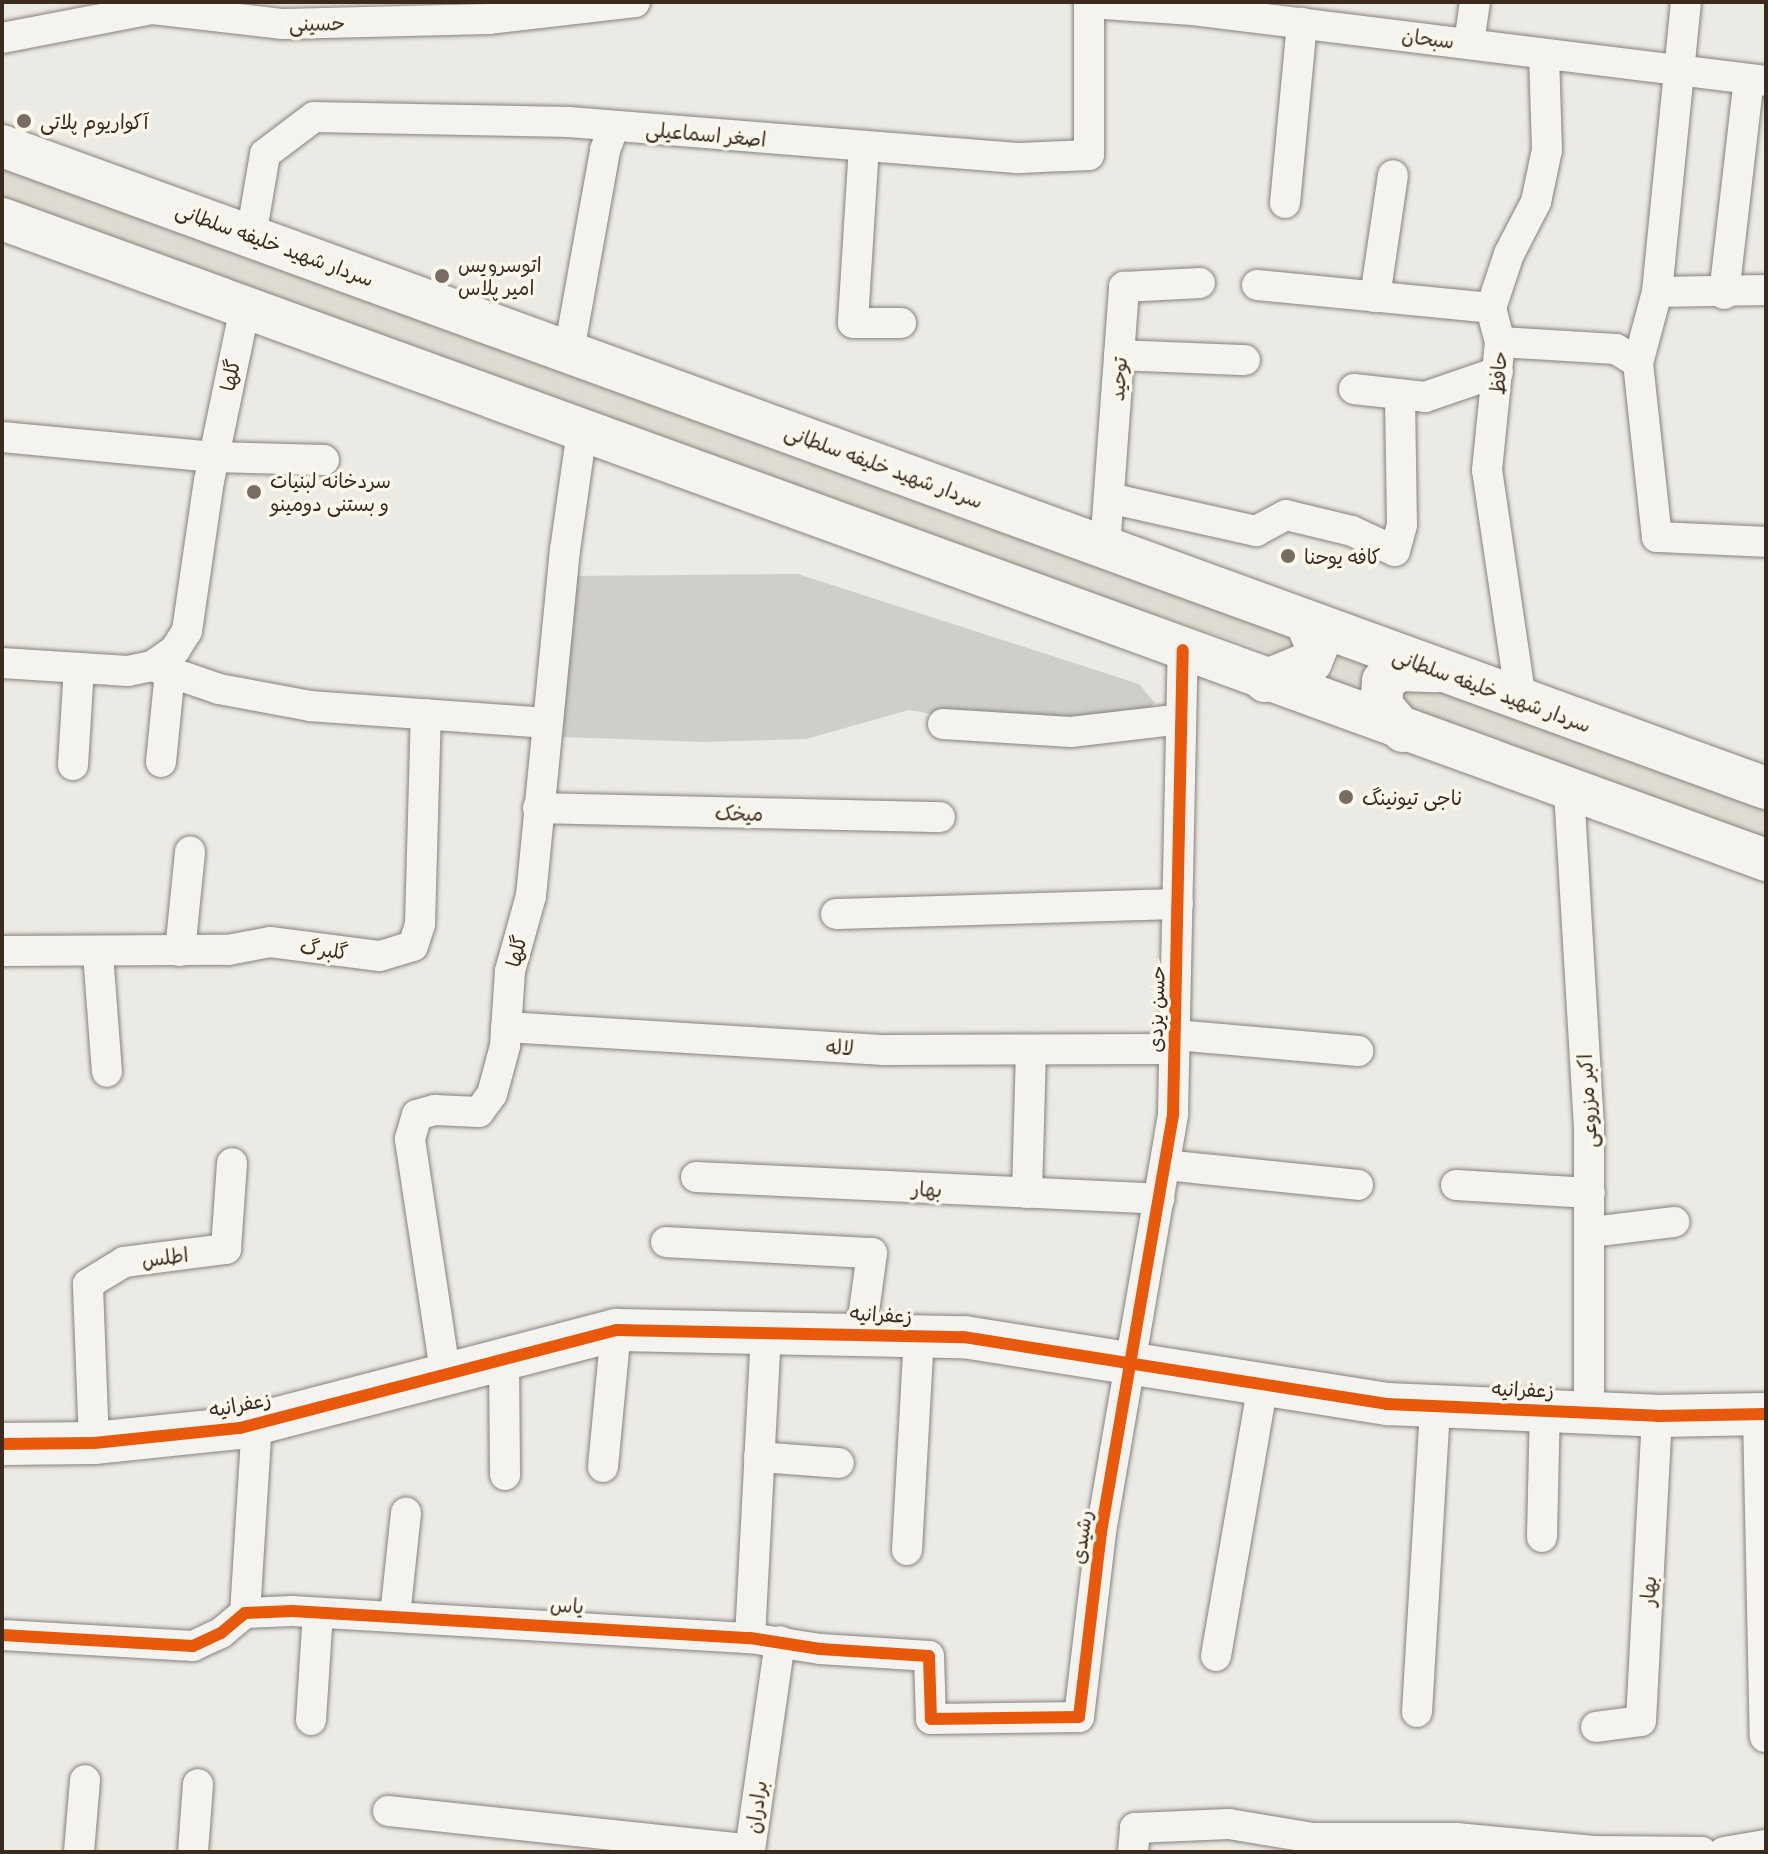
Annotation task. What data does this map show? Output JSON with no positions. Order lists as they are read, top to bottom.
{
  "streets": {
    "main road": ["سردار شهید خلیفه سلطانی", "زعفرانیه"],
    "street": [
      "حسینی",
      "سبحان",
      "اصغر اسماعیلی",
      "حافظ",
      "گلها",
      "توحید",
      "میخک",
      "گلبرگ",
      "حسن یزدی",
      "لاله",
      "اکبر مزروعی",
      "بهار",
      "اطلس",
      "رشیدی",
      "یاس",
      "برادران"
    ]
  },
  "crossings": [
    ["سبحان", "اصغر اسماعیلی"],
    ["اصغر اسماعیلی", "سردار شهید خلیفه سلطانی"],
    ["سردار شهید خلیفه سلطانی", "حافظ"],
    ["سردار شهید خلیفه سلطانی", "توحید"],
    ["گلها", "میخک"],
    ["گلها", "لاله"],
    ["گلها", "زعفرانیه"],
    ["حسن یزدی", "لاله"],
    ["حسن یزدی", "بهار"],
    ["حسن یزدی", "زعفرانیه"],
    ["حسن یزدی", "رشیدی"],
    ["اکبر مزروعی", "زعفرانیه"],
    ["بهار", "زعفرانیه"],
    ["اطلس", "زعفرانیه"],
    ["زعفرانیه", "رشیدی"],
    ["رشیدی", "یاس"],
    ["یاس", "برادران"]
  ],
  "places": [
    "آکواریوم پلاتی",
    "اتوسرويس امير پلاس",
    "سردخانه لبنیات و بستنی دومینو",
    "کافه یوحنا",
    "ناجی‌ تیونینگ"
  ]
}
